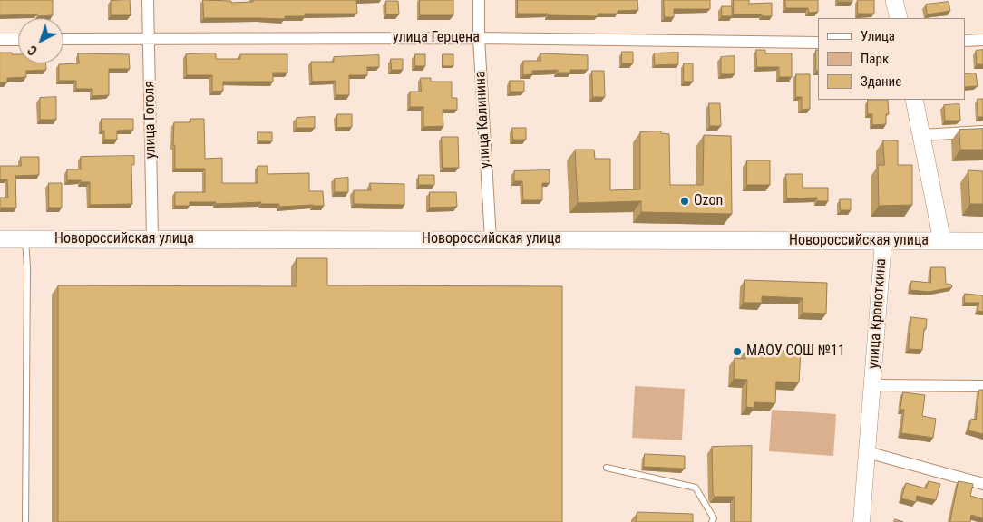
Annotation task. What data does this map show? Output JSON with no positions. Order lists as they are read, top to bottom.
{
  "streets": {
    "main road": ["Новороссийская улица", "улица Кропоткина"],
    "street": ["улица Герцена", "улица Гоголя", "улица Калинина"]
  },
  "crossings": [
    ["улица Герцена", "улица Гоголя"],
    ["улица Герцена", "улица Калинина"],
    ["улица Гоголя", "Новороссийская улица"],
    ["улица Калинина", "Новороссийская улица"],
    ["Новороссийская улица", "улица Кропоткина"]
  ],
  "places": ["Ozon", "МАОУ СОШ №11"],
  "legend": ["Улица", "Парк", "Здание"],
  "north": "bottom left"
}
